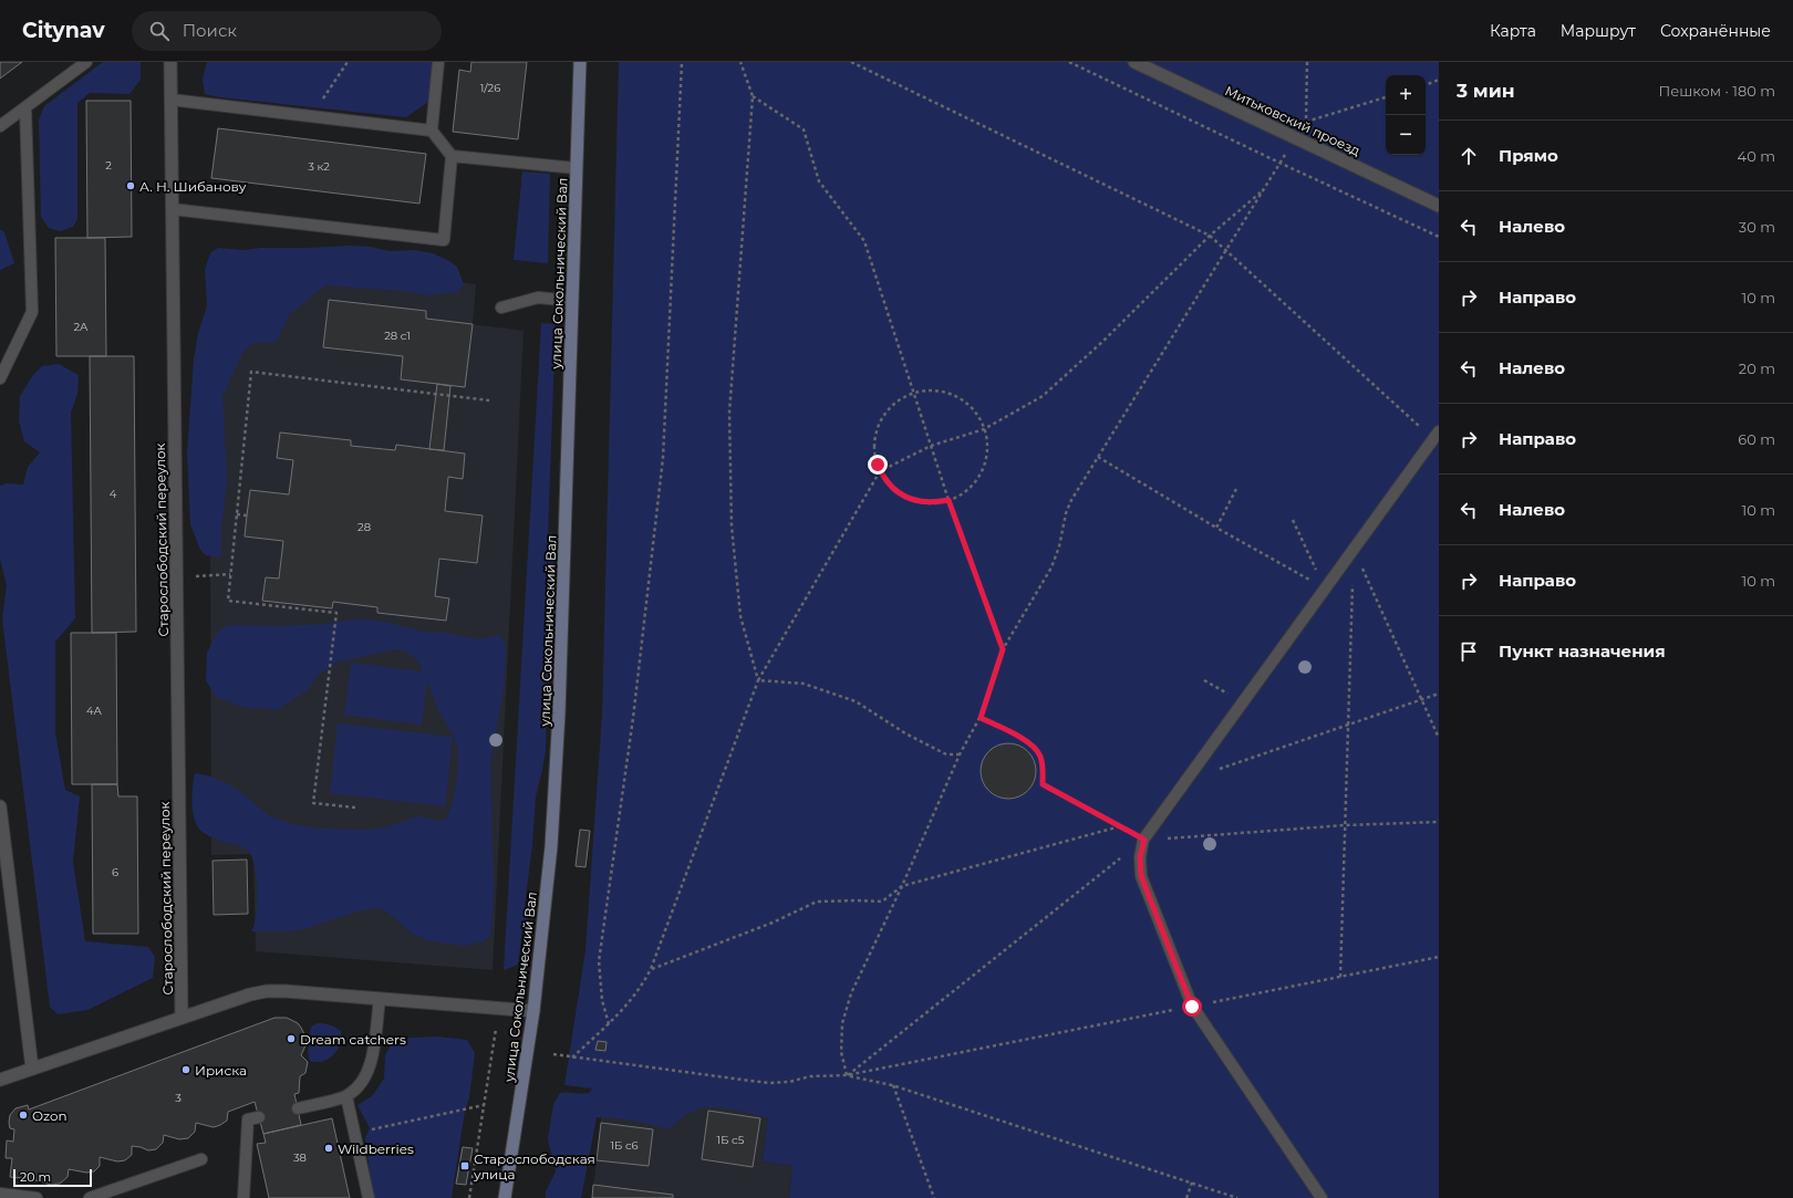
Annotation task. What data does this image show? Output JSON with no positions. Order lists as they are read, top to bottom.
{
  "streets": {
    "main road": ["улица Сокольнический Вал"],
    "street": ["Митьковский проезд", "Старослободский переулок"]
  },
  "places": {
    "other": [
      "А. Н. Шибанову",
      "Dream catchers",
      "Ириска",
      "Ozon",
      "Wildberries"
    ],
    "transit": ["Старослободская улица"]
  },
  "house_numbers": [
    "1/26",
    "2",
    "3 к2",
    "2А",
    "28 с1",
    "4",
    "28",
    "4А",
    "6",
    "3",
    "1Б с5",
    "1Б с6",
    "38"
  ],
  "scale_bar": "20 m",
  "page": {
    "header": "Citynav",
    "search": "Поиск",
    "nav": ["Карта", "Маршрут", "Сохранённые"],
    "heading": ["3 мин", "Пешком · 180 m"],
    "map_buttons": ["+", "−"],
    "list": [
      ["Прямо", "40 m"],
      ["Налево", "30 m"],
      ["Направо", "10 m"],
      ["Налево", "20 m"],
      ["Направо", "60 m"],
      ["Налево", "10 m"],
      ["Направо", "10 m"],
      "Пункт назначения"
    ],
    "scale": "20 m"
  }
}
